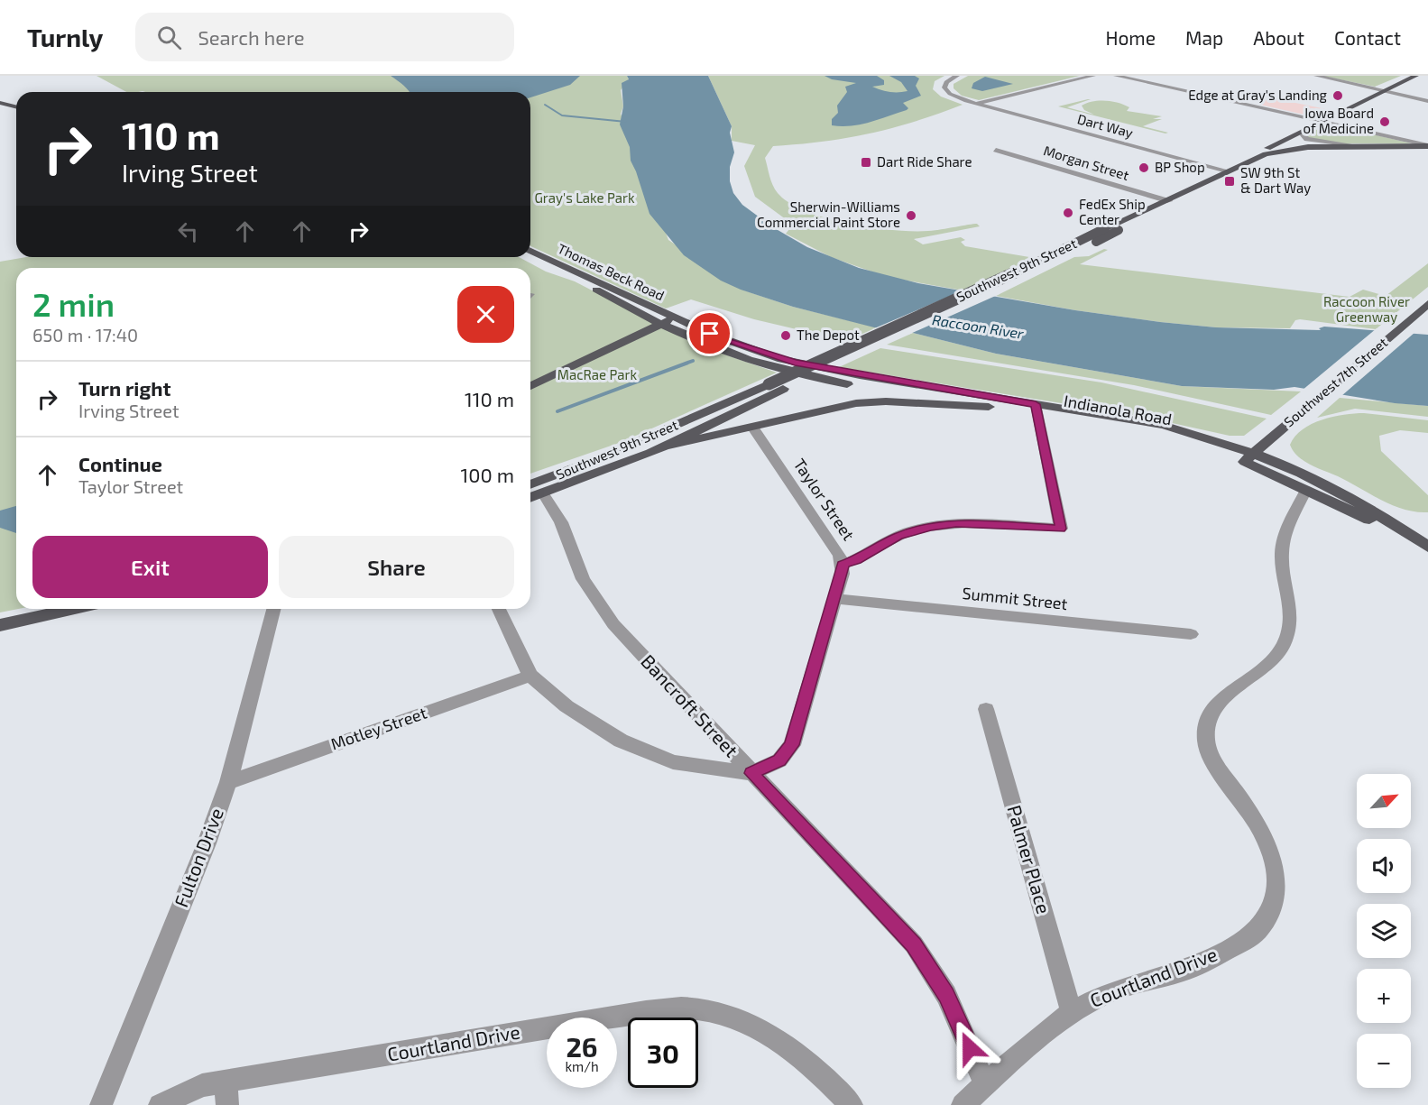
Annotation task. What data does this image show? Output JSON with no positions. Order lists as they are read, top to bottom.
{
  "streets": {
    "main road": [
      "Southwest 9th Street",
      "Thomas Beck Road",
      "Southwest 7th Street",
      "Indianola Road"
    ],
    "street": [
      "Dart Way",
      "Morgan Street",
      "Taylor Street",
      "Summit Street",
      "Bancroft Street",
      "Motley Street",
      "Fulton Drive",
      "Palmer Place",
      "Courtland Drive"
    ]
  },
  "crossings": [
    ["Dart Way", "Southwest 9th Street"],
    ["Morgan Street", "Southwest 9th Street"],
    ["Southwest 9th Street", "Bancroft Street"],
    ["Thomas Beck Road", "Indianola Road"],
    ["Southwest 7th Street", "Indianola Road"],
    ["Indianola Road", "Courtland Drive"],
    ["Taylor Street", "Summit Street"],
    ["Taylor Street", "Bancroft Street"],
    ["Bancroft Street", "Courtland Drive"],
    ["Motley Street", "Fulton Drive"],
    ["Palmer Place", "Courtland Drive"]
  ],
  "water": ["Raccoon River"],
  "parks": ["Gray's Lake Park", "Raccoon River Greenway", "MacRae Park"],
  "places": {
    "other": [
      "Edge at Gray's Landing",
      "Iowa Board of Medicine",
      "BP Shop",
      "FedEx Ship Center",
      "Sherwin-Williams Commercial Paint Store",
      "The Depot"
    ],
    "transit": ["Dart Ride Share", "SW 9th St & Dart Way"]
  },
  "north": "top right",
  "page": {
    "header": "Turnly",
    "search": "Search here",
    "nav": [
      "Home",
      "Map",
      "About",
      "Contact"
    ],
    "turn": ["110 m", "Irving Street"],
    "heading": ["2 min", "650 m · 17:40"],
    "list": [
      {
        "name": "Turn right",
        "note": "Irving Street",
        "value": "110 m"
      },
      {
        "name": "Continue",
        "note": "Taylor Street",
        "value": "100 m"
      }
    ],
    "buttons": ["Exit", "Share"],
    "map_buttons": ["+", "−"],
    "speed": "26 km/h",
    "limit": "30"
  }
}
